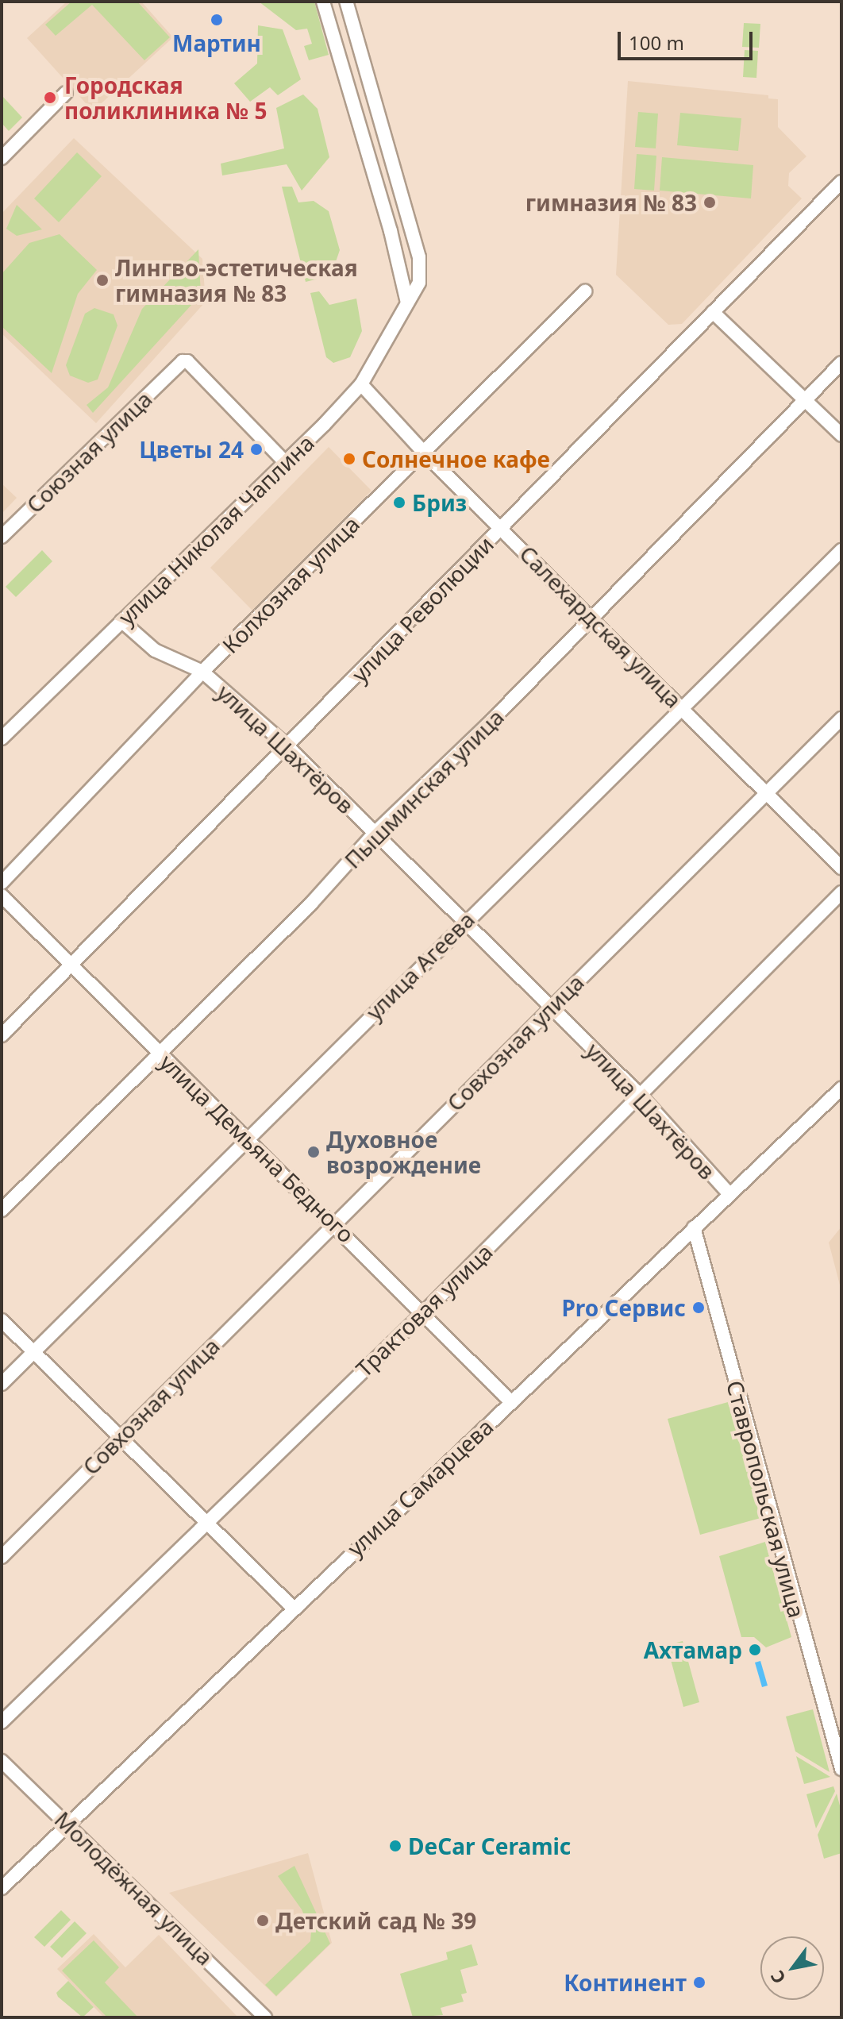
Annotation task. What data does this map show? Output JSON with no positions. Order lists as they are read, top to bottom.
{
  "streets": {
    "street": [
      "Союзная улица",
      "улица Николая Чаплина",
      "Колхозная улица",
      "улица Революции",
      "Салехардская улица",
      "улица Шахтёров",
      "Пышминская улица",
      "улица Агеева",
      "Совхозная улица",
      "улица Демьяна Бедного",
      "Трактовая улица",
      "улица Самарцева",
      "Ставропольская улица",
      "Молодёжная улица"
    ]
  },
  "crossings": [
    ["Союзная улица", "улица Николая Чаплина"],
    ["улица Николая Чаплина", "Салехардская улица"],
    ["улица Николая Чаплина", "улица Шахтёров"],
    ["Колхозная улица", "Салехардская улица"],
    ["Колхозная улица", "улица Шахтёров"],
    ["улица Революции", "Салехардская улица"],
    ["улица Революции", "улица Шахтёров"],
    ["улица Революции", "улица Демьяна Бедного"],
    ["Салехардская улица", "Пышминская улица"],
    ["Салехардская улица", "улица Агеева"],
    ["Салехардская улица", "Совхозная улица"],
    ["улица Шахтёров", "Пышминская улица"],
    ["улица Шахтёров", "улица Агеева"],
    ["улица Шахтёров", "Совхозная улица"],
    ["улица Шахтёров", "Трактовая улица"],
    ["улица Шахтёров", "улица Самарцева"],
    ["Пышминская улица", "улица Демьяна Бедного"],
    ["улица Агеева", "улица Демьяна Бедного"],
    ["Совхозная улица", "улица Демьяна Бедного"],
    ["улица Демьяна Бедного", "Трактовая улица"],
    ["улица Демьяна Бедного", "улица Самарцева"],
    ["улица Самарцева", "Ставропольская улица"],
    ["улица Самарцева", "Молодёжная улица"]
  ],
  "places": [
    "Мартин",
    "Городская поликлиника № 5",
    "гимназия № 83",
    "Лингво-эстетическая гимназия № 83",
    "Цветы 24",
    "Солнечное кафе",
    "Бриз",
    "Духовное возрождение",
    "Pro Сервис",
    "Ахтамар",
    "DeCar Ceramic",
    "Детский сад № 39",
    "Континент"
  ],
  "scale_bar": "100 m",
  "north": "bottom left"
}
